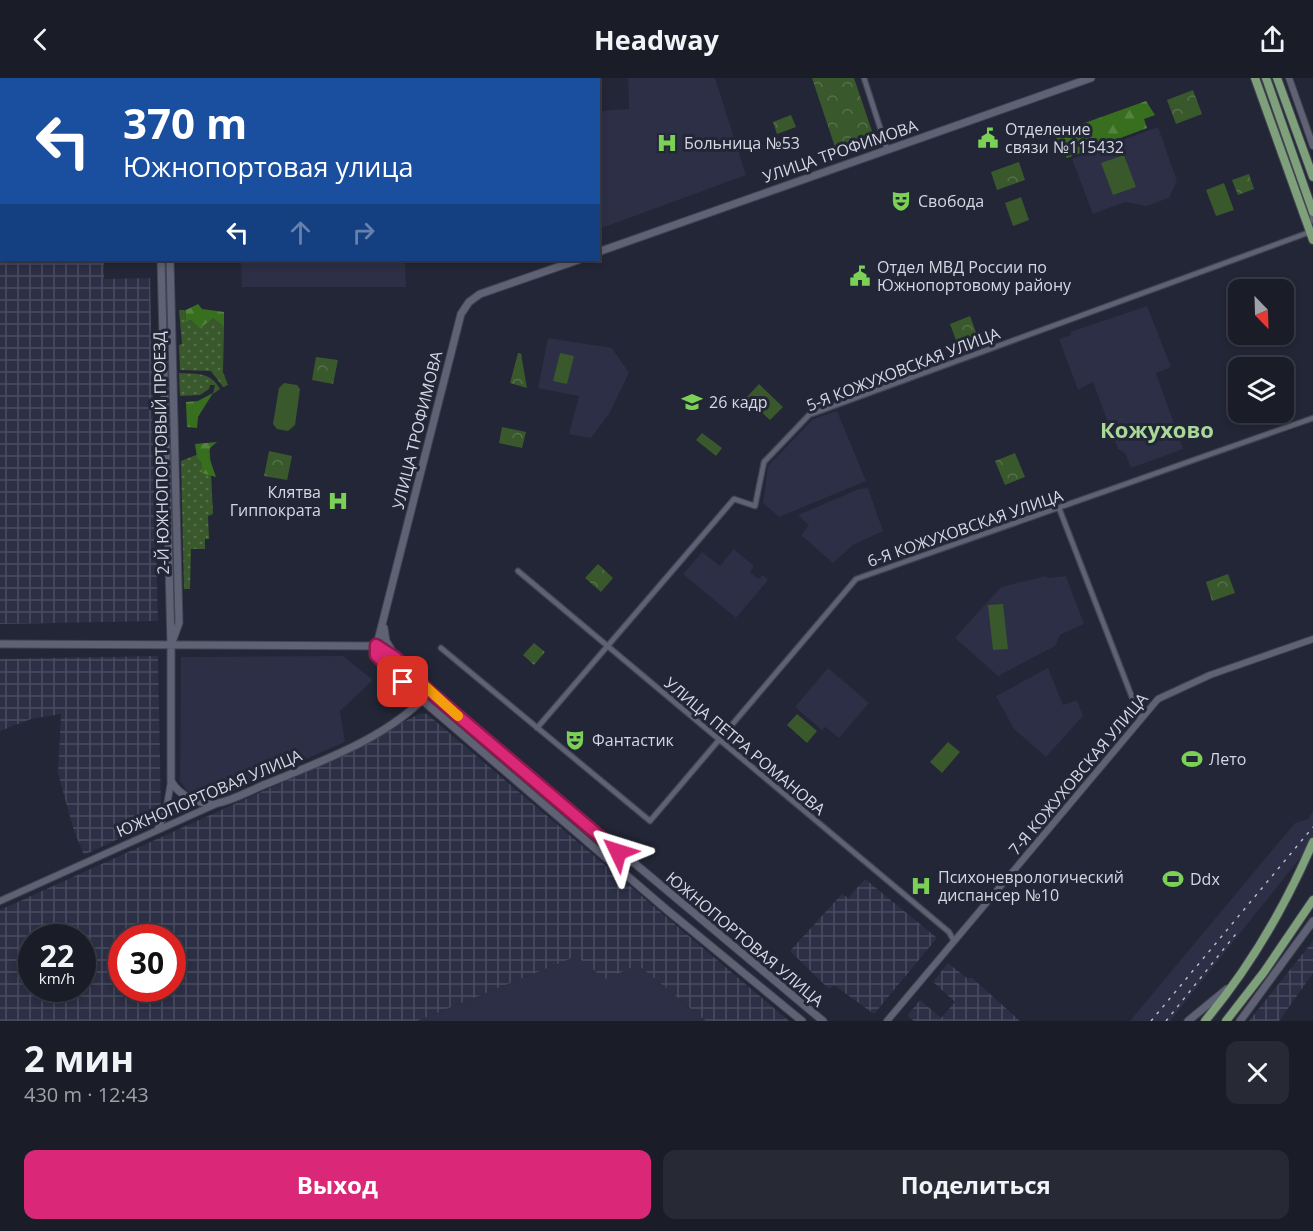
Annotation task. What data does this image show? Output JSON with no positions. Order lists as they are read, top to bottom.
{
  "streets": {
    "main road": ["УЛИЦА ТРОФИМОВА", "2-Й ЮЖНОПОРТОВЫЙ ПРОЕЗД", "ЮЖНОПОРТОВАЯ УЛИЦА"],
    "street": [
      "5-Я КОЖУХОВСКАЯ УЛИЦА",
      "6-Я КОЖУХОВСКАЯ УЛИЦА",
      "УЛИЦА ПЕТРА РОМАНОВА",
      "7-Я КОЖУХОВСКАЯ УЛИЦА"
    ]
  },
  "crossings": [
    ["УЛИЦА ТРОФИМОВА", "ЮЖНОПОРТОВАЯ УЛИЦА"],
    ["5-Я КОЖУХОВСКАЯ УЛИЦА", "6-Я КОЖУХОВСКАЯ УЛИЦА"],
    ["5-Я КОЖУХОВСКАЯ УЛИЦА", "УЛИЦА ПЕТРА РОМАНОВА"],
    ["6-Я КОЖУХОВСКАЯ УЛИЦА", "УЛИЦА ПЕТРА РОМАНОВА"],
    ["УЛИЦА ПЕТРА РОМАНОВА", "7-Я КОЖУХОВСКАЯ УЛИЦА"]
  ],
  "districts": ["Кожухово"],
  "places": {
    "public building": ["Отделение связи №115432", "Отдел МВД России по Южнопортовому району"],
    "hospital": ["Больница №53", "Клятва Гиппократа", "Психоневрологический диспансер №10"],
    "theatre": ["Свобода", "Фантастик"],
    "school or university": ["26 кадр"],
    "sports": ["Лето", "Ddx"]
  },
  "north": "bottom right",
  "page": {
    "header": "Headway",
    "turn": ["370 m", "Южнопортовая улица"],
    "speed": "22 km/h",
    "limit": "30",
    "heading": ["2 мин", "430 m · 12:43"],
    "buttons": ["Выход", "Поделиться"]
  }
}
